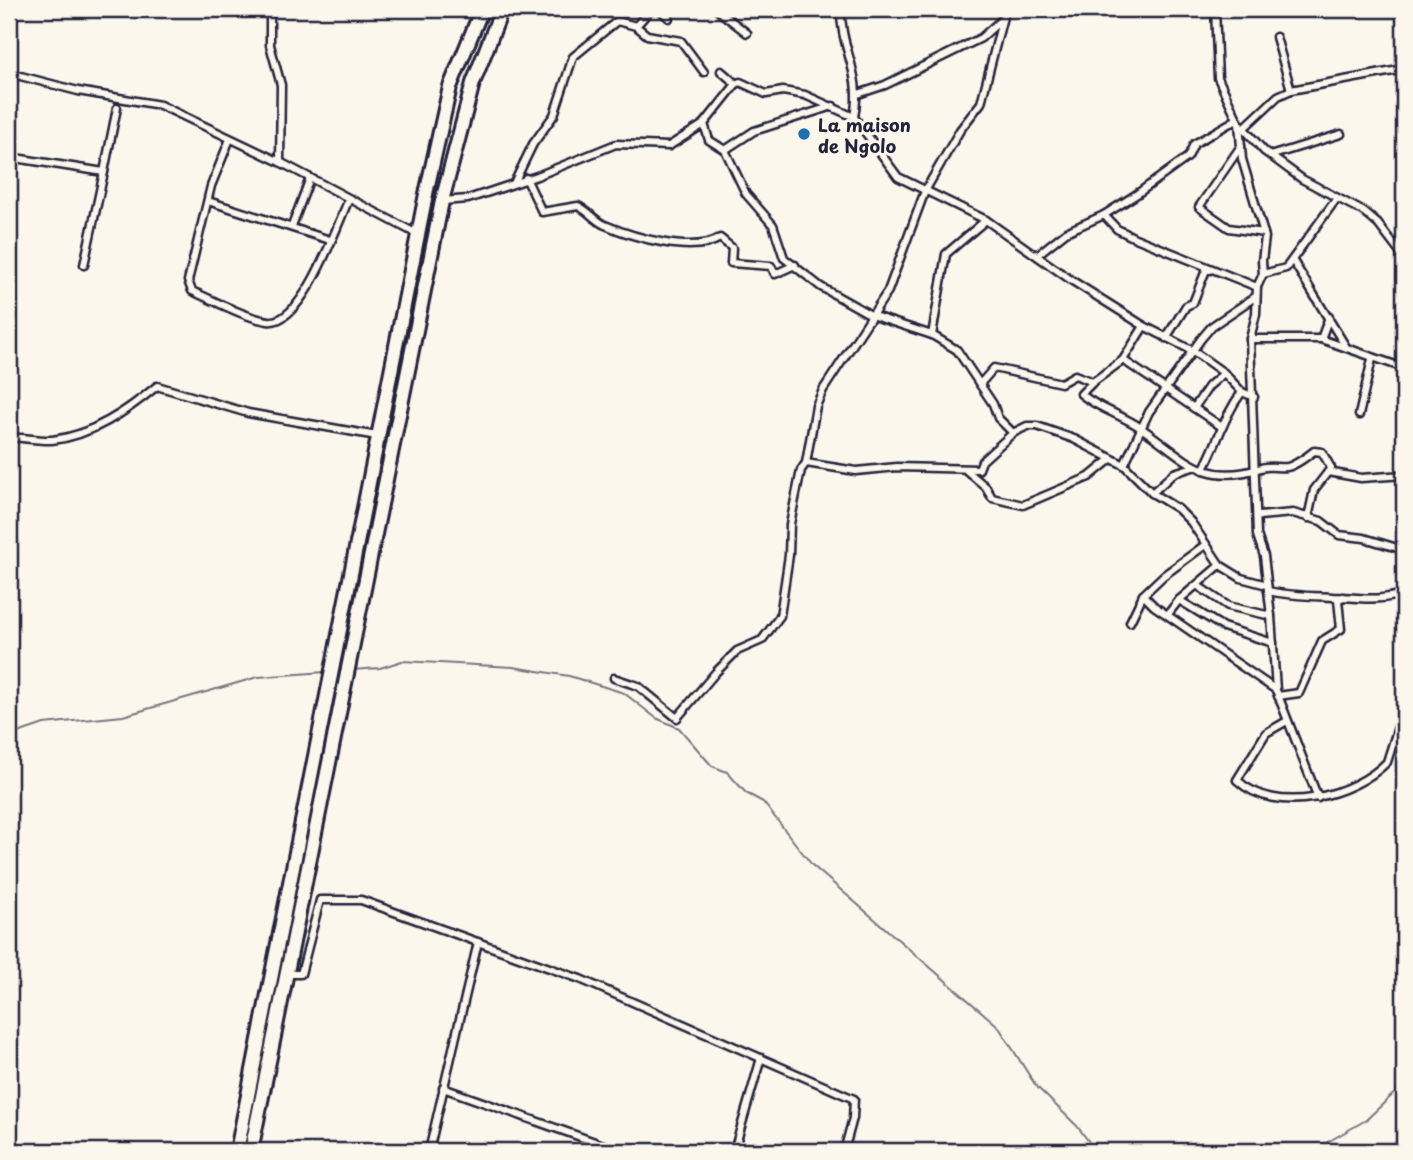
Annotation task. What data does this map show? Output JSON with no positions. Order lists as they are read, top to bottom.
{
  "places": ["La maison de Ngolo"]
}
